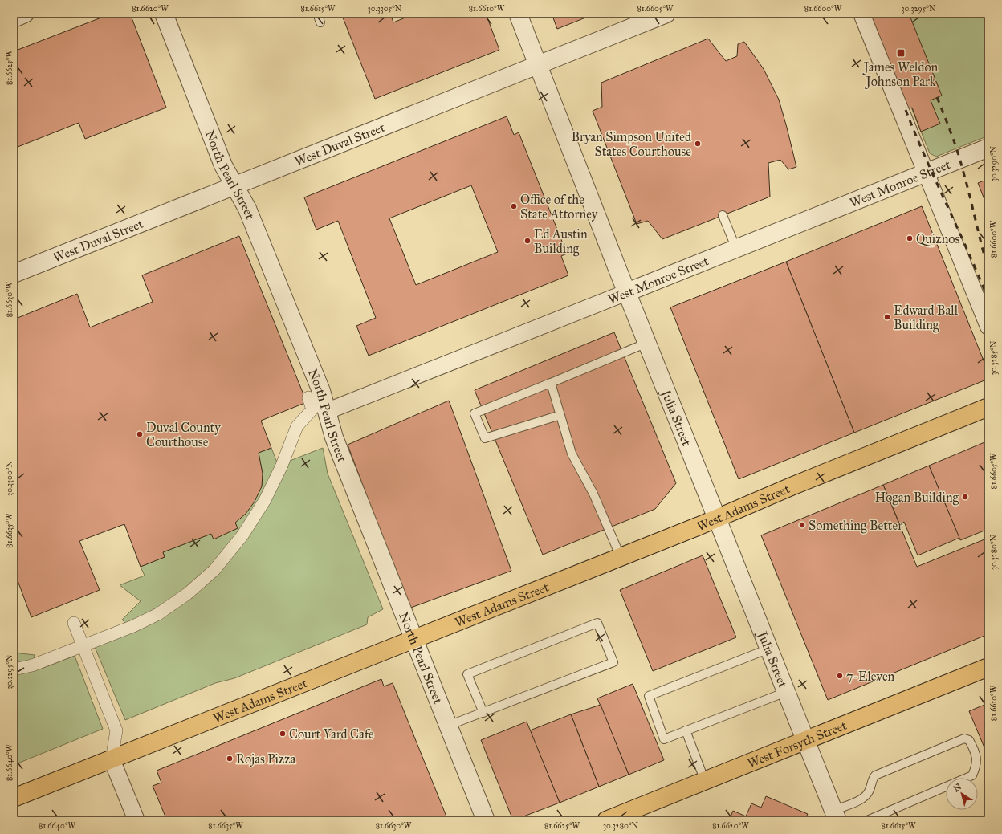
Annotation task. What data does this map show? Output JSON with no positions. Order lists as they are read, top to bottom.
{
  "streets": {
    "main road": ["West Adams Street", "West Forsyth Street"],
    "street": [
      "West Duval Street",
      "North Pearl Street",
      "West Monroe Street",
      "Julia Street"
    ]
  },
  "crossings": [
    ["West Duval Street", "North Pearl Street"],
    ["West Duval Street", "Julia Street"],
    ["North Pearl Street", "West Monroe Street"],
    ["North Pearl Street", "West Adams Street"],
    ["West Monroe Street", "Julia Street"],
    ["Julia Street", "West Adams Street"],
    ["Julia Street", "West Forsyth Street"]
  ],
  "places": {
    "transit": ["James Weldon Johnson Park"],
    "other": [
      "Bryan Simpson United States Courthouse",
      "Office of the State Attorney",
      "Quiznos",
      "Ed Austin Building",
      "Edward Ball Building",
      "Duval County Courthouse",
      "Hogan Building",
      "Something Better",
      "7-Eleven",
      "Court Yard Cafe",
      "Rojas Pizza"
    ]
  },
  "north": "top left",
  "coordinates": [
    "81.6620°W",
    "81.6615°W",
    "30.3305°N",
    "81.6610°W",
    "81.6605°W",
    "81.6600°W",
    "30.3295°N",
    "81.6625°W",
    "30.3290°N",
    "81.6630°W",
    "30.3285°N",
    "30.3300°N",
    "81.6635°W",
    "30.3280°N",
    "81.6640°W"
  ]
}
